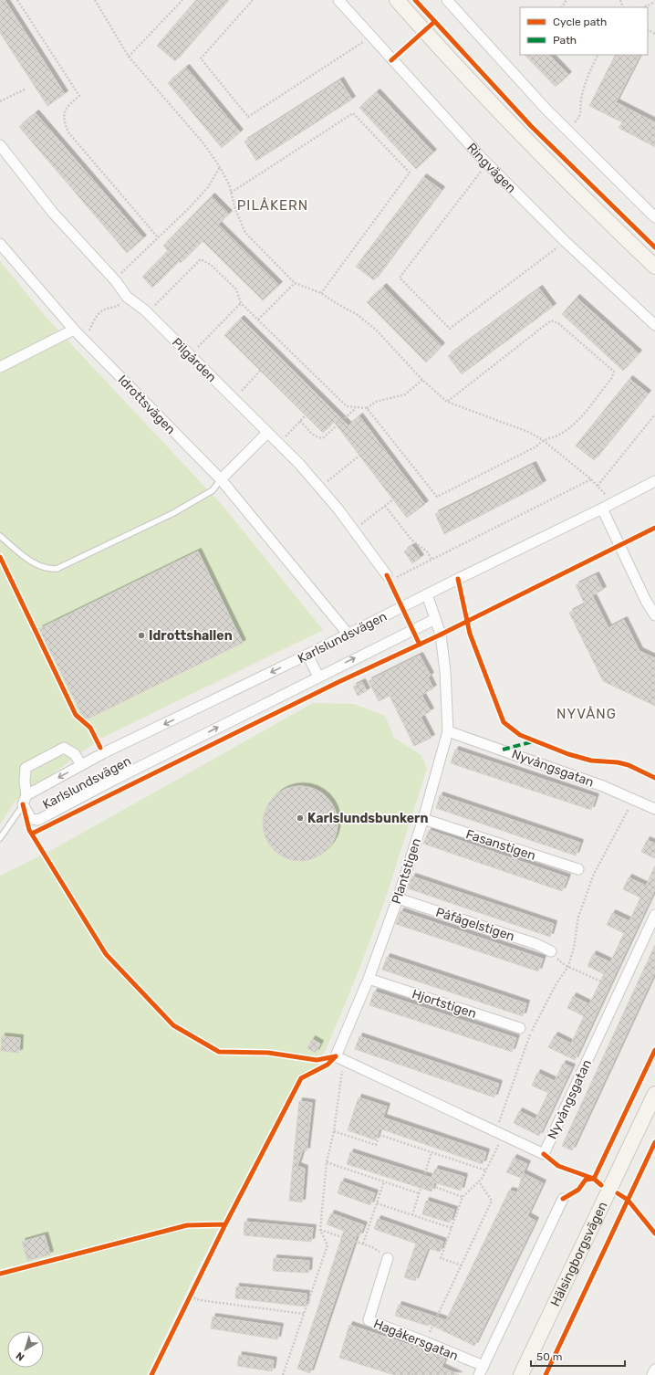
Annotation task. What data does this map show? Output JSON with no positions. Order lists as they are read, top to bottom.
{
  "streets": {
    "main road": ["Hälsingborgsvägen"],
    "street": [
      "Ringvägen",
      "Pilgården",
      "Idrottsvägen",
      "Karlslundsvägen",
      "Nyvångsgatan",
      "Fasanstigen",
      "Plantstigen",
      "Påfågelstigen",
      "Hjortstigen",
      "Hagåkersgatan"
    ]
  },
  "crossings": [
    ["Idrottsvägen", "Karlslundsvägen"],
    ["Karlslundsvägen", "Plantstigen"],
    ["Nyvångsgatan", "Plantstigen"],
    ["Fasanstigen", "Plantstigen"],
    ["Plantstigen", "Påfågelstigen"],
    ["Plantstigen", "Hjortstigen"]
  ],
  "districts": ["PILÅKERN", "NYVÅNG"],
  "places": ["Idrottshallen", "Karlslundsbunkern"],
  "legend": ["Cycle path", "Path"],
  "scale_bar": "50 m",
  "north": "bottom left"
}
